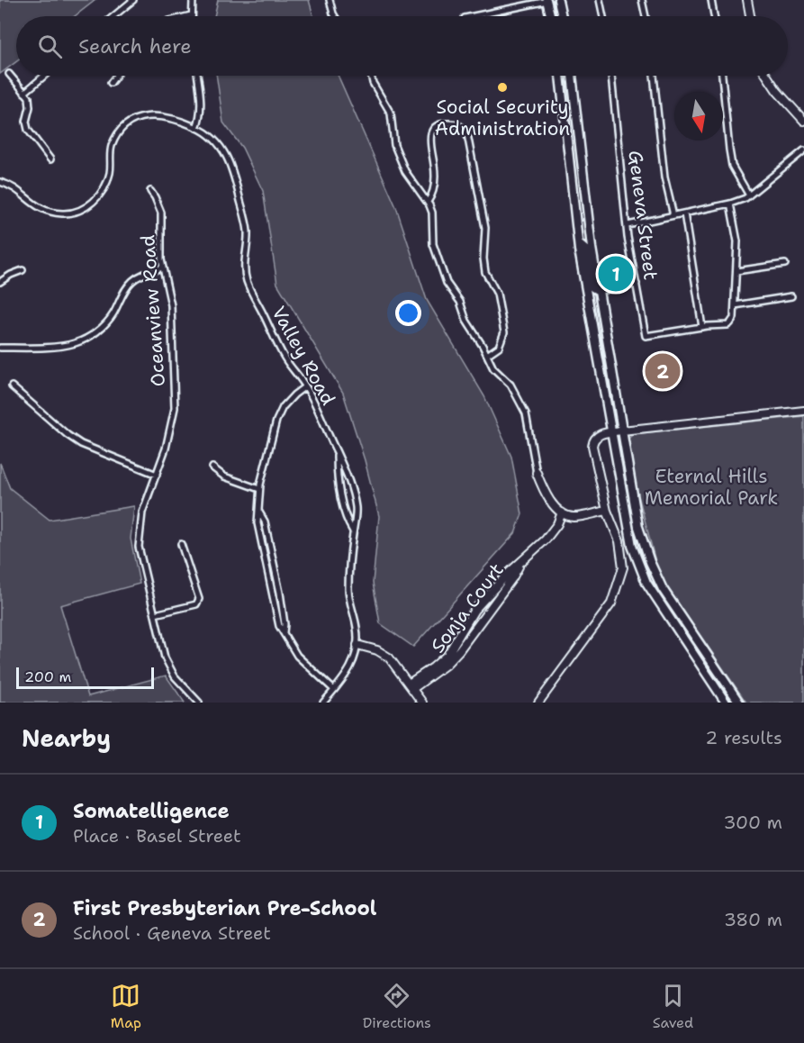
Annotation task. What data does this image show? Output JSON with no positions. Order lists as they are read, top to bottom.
{
  "streets": {
    "street": [
      "Geneva Street",
      "Oceanview Road",
      "Valley Road",
      "Sonja Court"
    ]
  },
  "parks": ["Eternal Hills Memorial Park"],
  "places": ["Social Security Administration"],
  "scale_bar": "200 m",
  "north": "bottom",
  "page": {
    "search": "Search here",
    "pins": ["1", "2"],
    "scale": "200 m",
    "heading": ["Nearby", "2 results"],
    "list": [
      {
        "mark": "1",
        "name": "Somatelligence",
        "note": "Place · Basel Street",
        "value": "300 m"
      },
      {
        "mark": "2",
        "name": "First Presbyterian Pre-School",
        "note": "School · Geneva Street",
        "value": "380 m"
      }
    ],
    "nav": ["Map", "Directions", "Saved"]
  }
}
